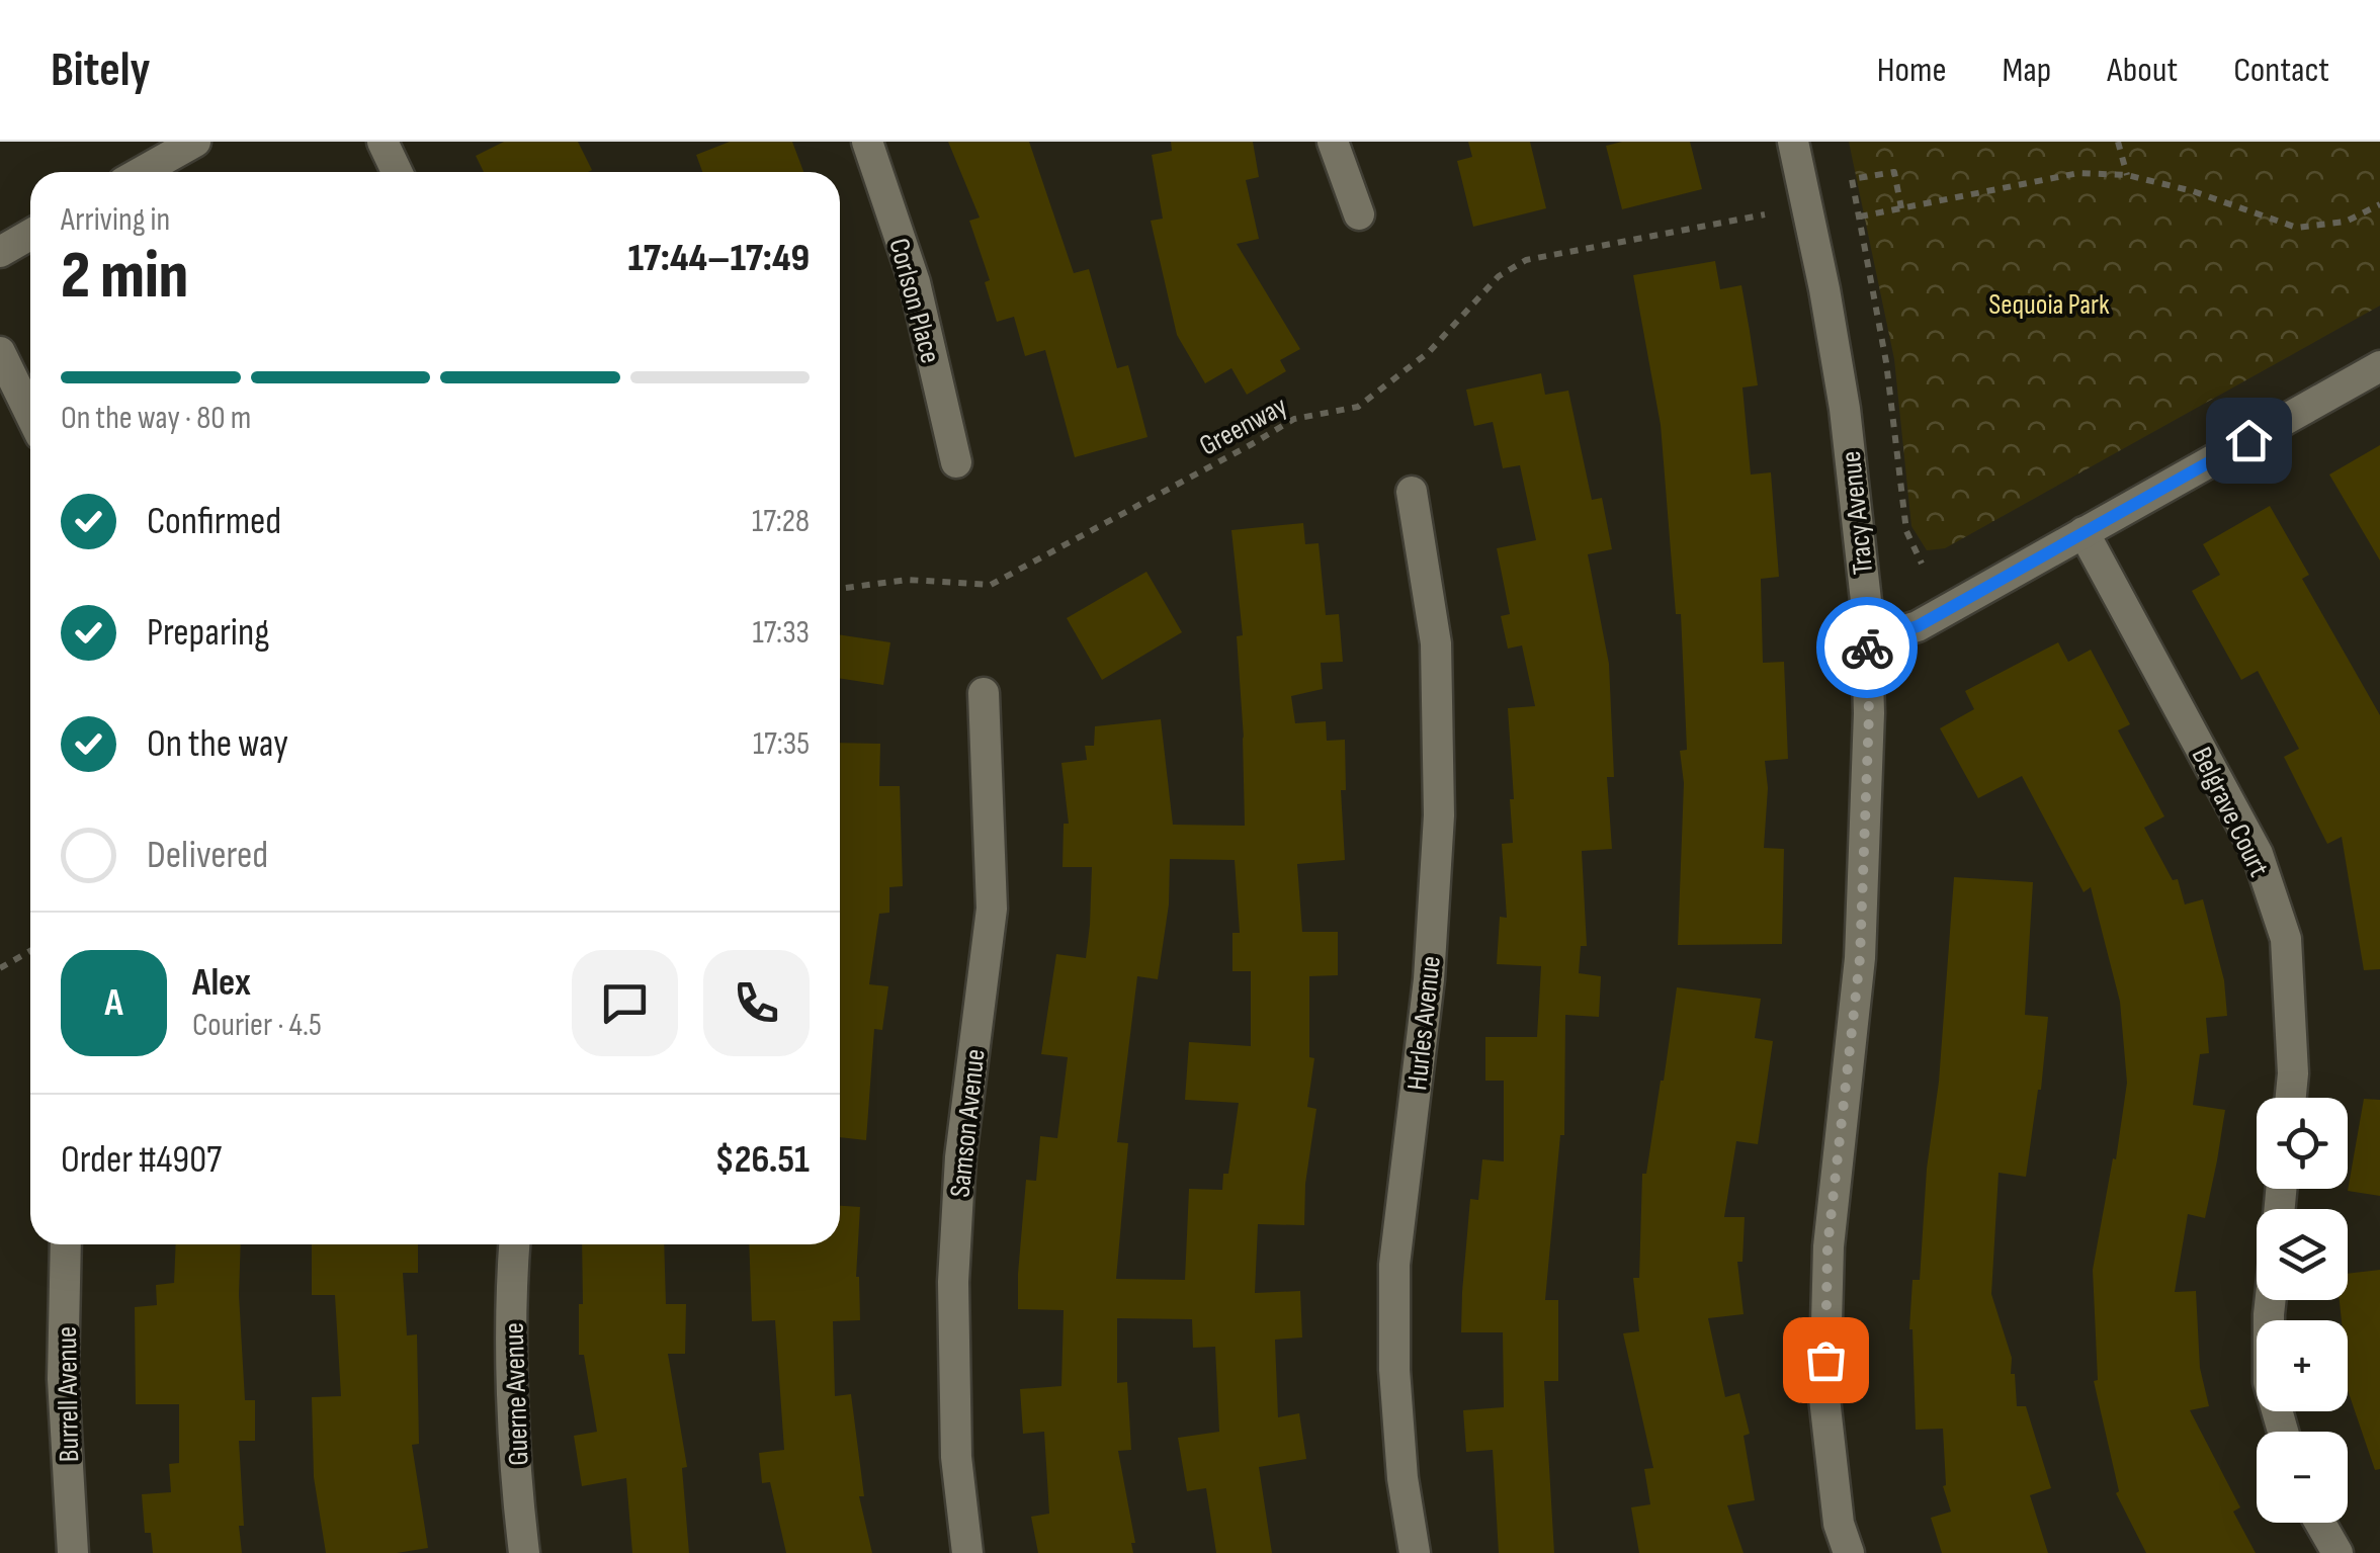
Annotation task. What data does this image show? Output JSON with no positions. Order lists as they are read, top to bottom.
{
  "streets": {
    "street": [
      "Corlson Place",
      "Tracy Avenue",
      "Belgrave Court",
      "Hurles Avenue",
      "Samson Avenue",
      "Burrell Avenue",
      "Guerne Avenue"
    ],
    "path": ["Greenway"]
  },
  "parks": ["Sequoia Park"],
  "page": {
    "header": "Bitely",
    "nav": [
      "Home",
      "Map",
      "About",
      "Contact"
    ],
    "heading": ["2 min", "Arriving in", "17:44–17:49"],
    "panel": [
      "Alex",
      "Courier · 4.5",
      "Order #4907",
      "$26.51"
    ],
    "bar": "On the way · 80 m",
    "list": [
      ["Confirmed", "17:28"],
      ["Preparing", "17:33"],
      ["On the way", "17:35"],
      "Delivered"
    ],
    "round": "A",
    "map_buttons": ["+", "−"]
  }
}
